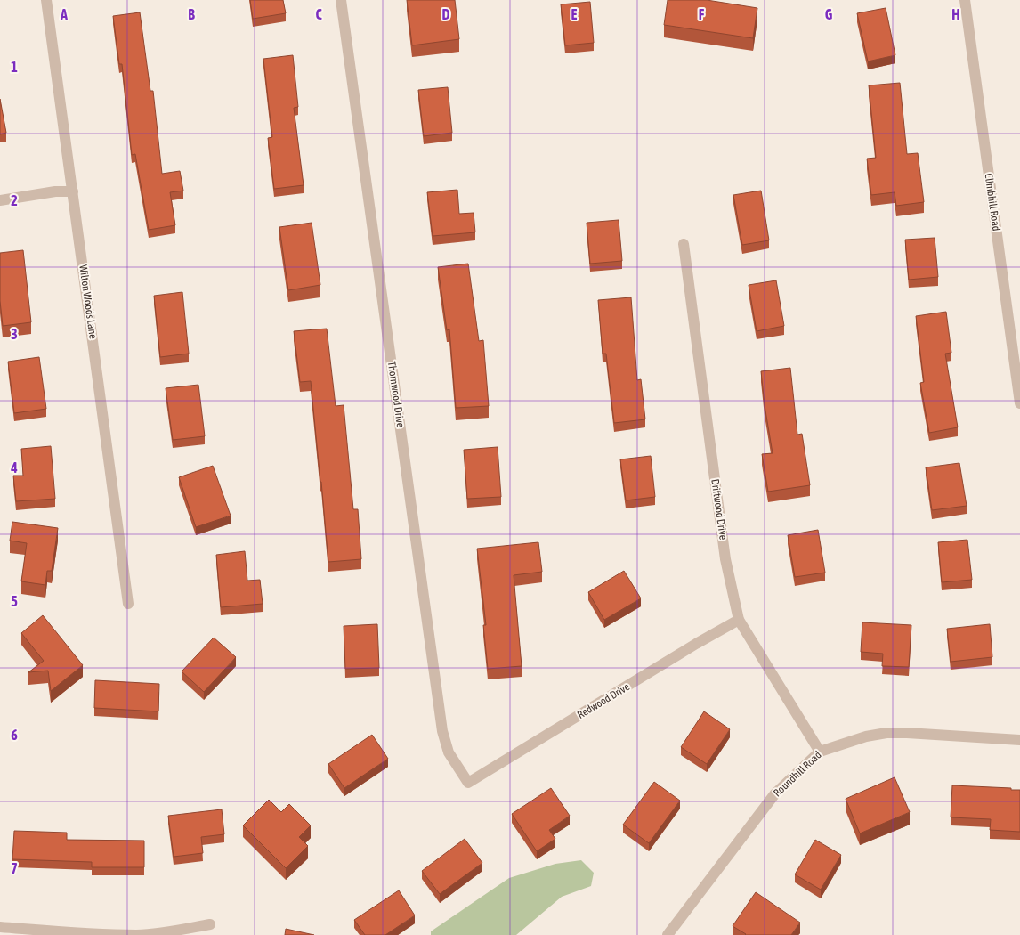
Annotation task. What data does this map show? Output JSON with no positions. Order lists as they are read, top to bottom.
{
  "streets": {
    "street": [
      "Climbhill Road",
      "Wilton Woods Lane",
      "Thornwood Drive",
      "Driftwood Drive",
      "Redwood Drive",
      "Roundhill Road"
    ]
  },
  "crossings": [
    ["Thornwood Drive", "Redwood Drive"],
    ["Driftwood Drive", "Redwood Drive"],
    ["Driftwood Drive", "Roundhill Road"]
  ],
  "grid": {
    "columns": [
      "A",
      "B",
      "C",
      "D",
      "E",
      "F",
      "G",
      "H"
    ],
    "rows": [
      "1",
      "2",
      "3",
      "4",
      "5",
      "6",
      "7"
    ]
  }
}
